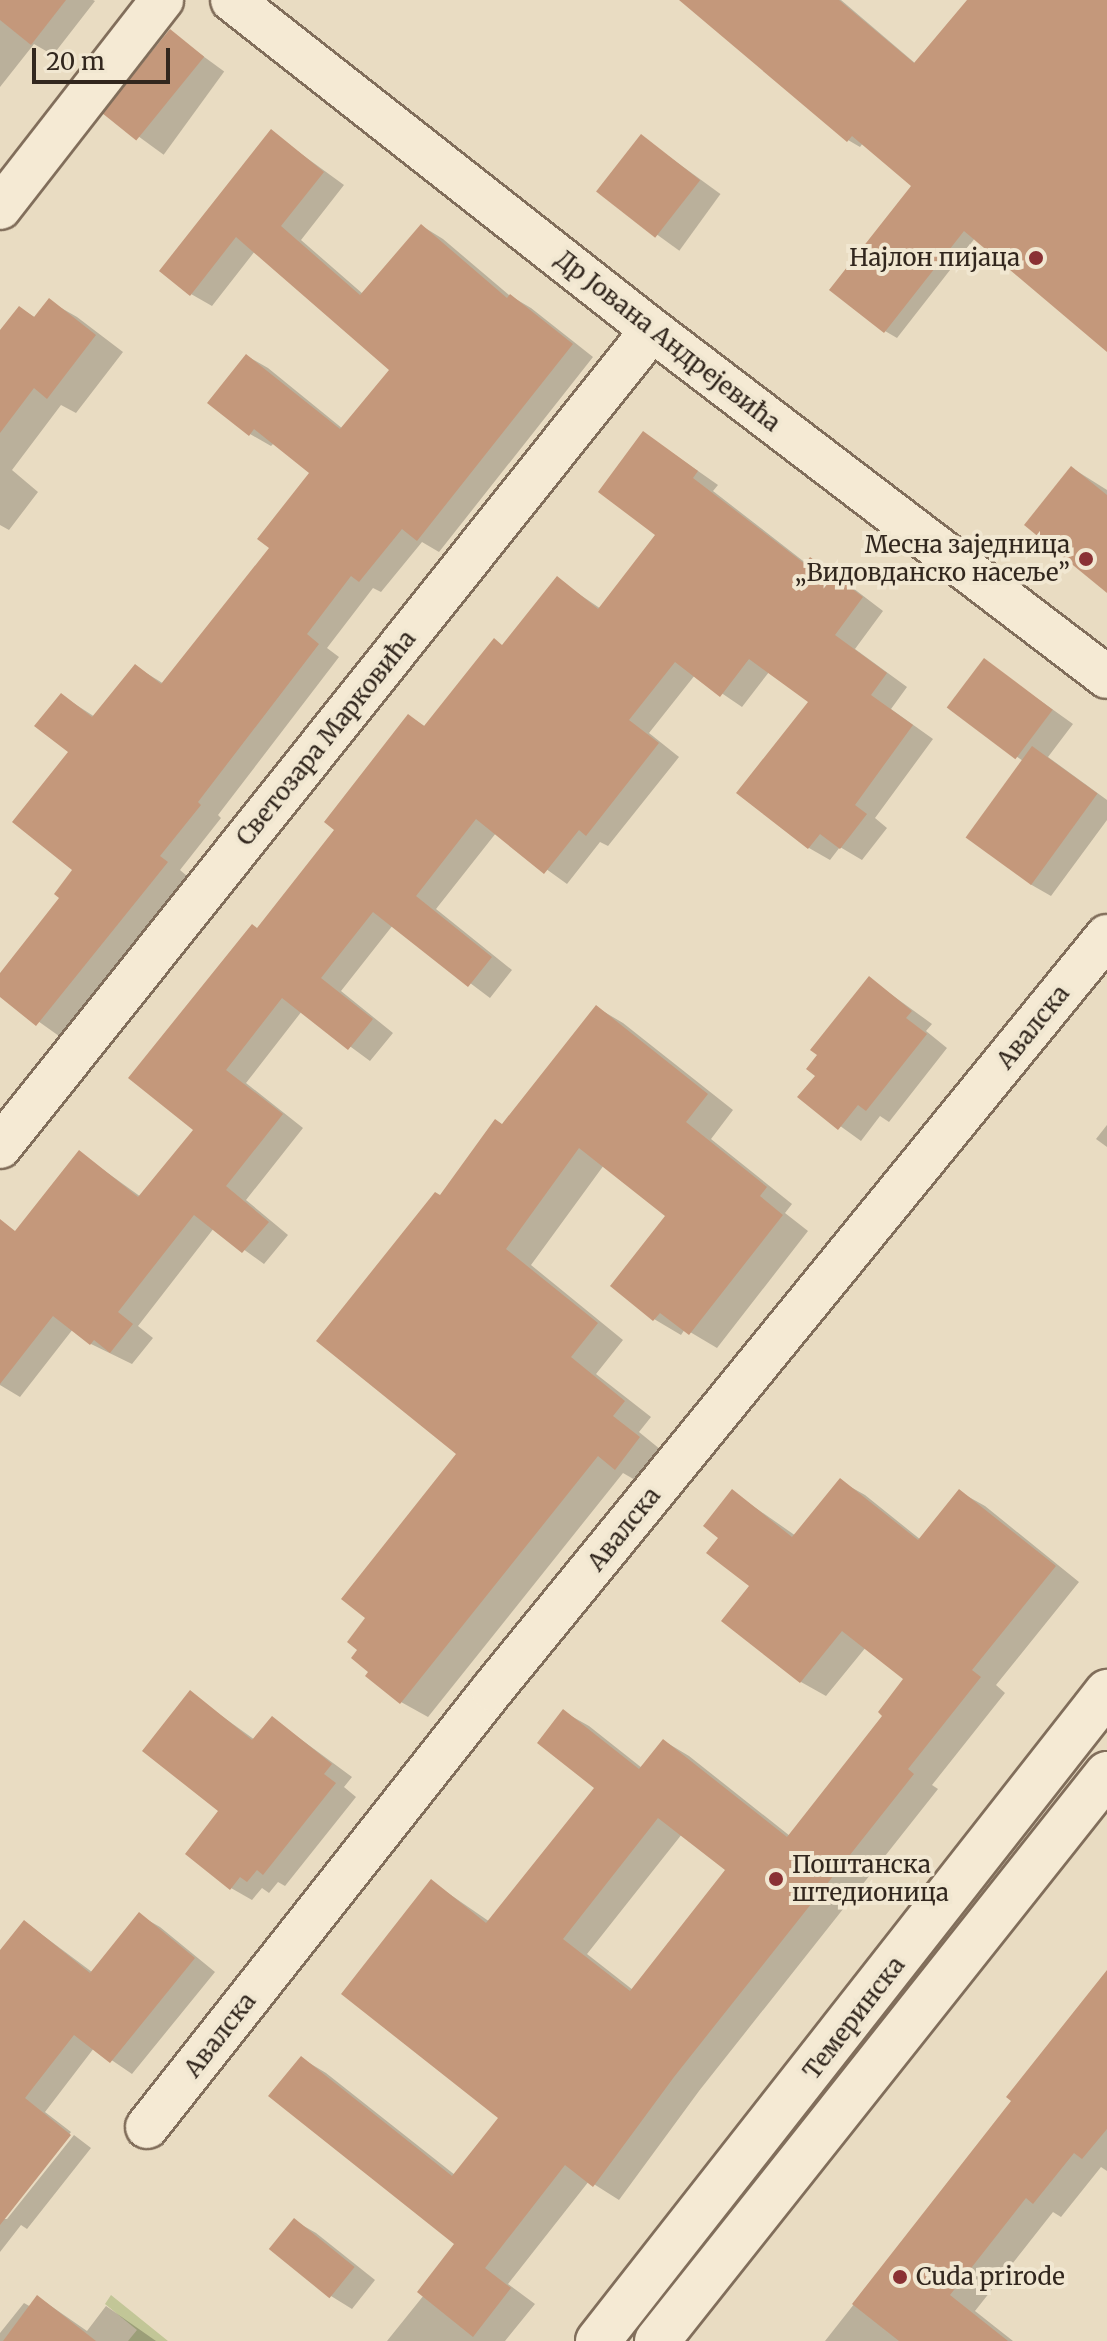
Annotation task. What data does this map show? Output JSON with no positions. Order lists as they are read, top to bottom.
{
  "streets": {
    "main road": ["Темеринска"],
    "street": ["Др Јована Андрејевића", "Светозара Марковића", "Авалска"]
  },
  "crossings": [
    ["Др Јована Андрејевића", "Светозара Марковића"]
  ],
  "places": [
    "Најлон пијаца",
    "Месна заједница „Видовданско насеље”",
    "Поштанска штедионица",
    "Cuda prirode"
  ],
  "scale_bar": "20 m"
}
